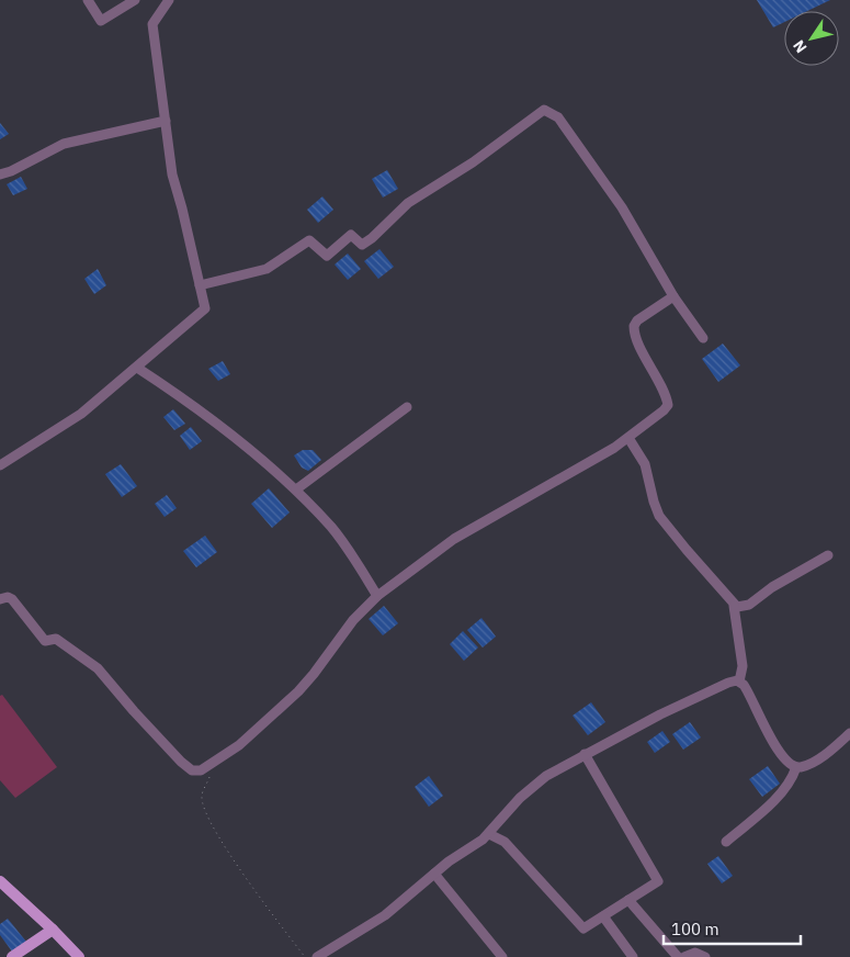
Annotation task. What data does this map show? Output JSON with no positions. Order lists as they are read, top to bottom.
{
  "scale_bar": "100 m",
  "north": "bottom left"
}
